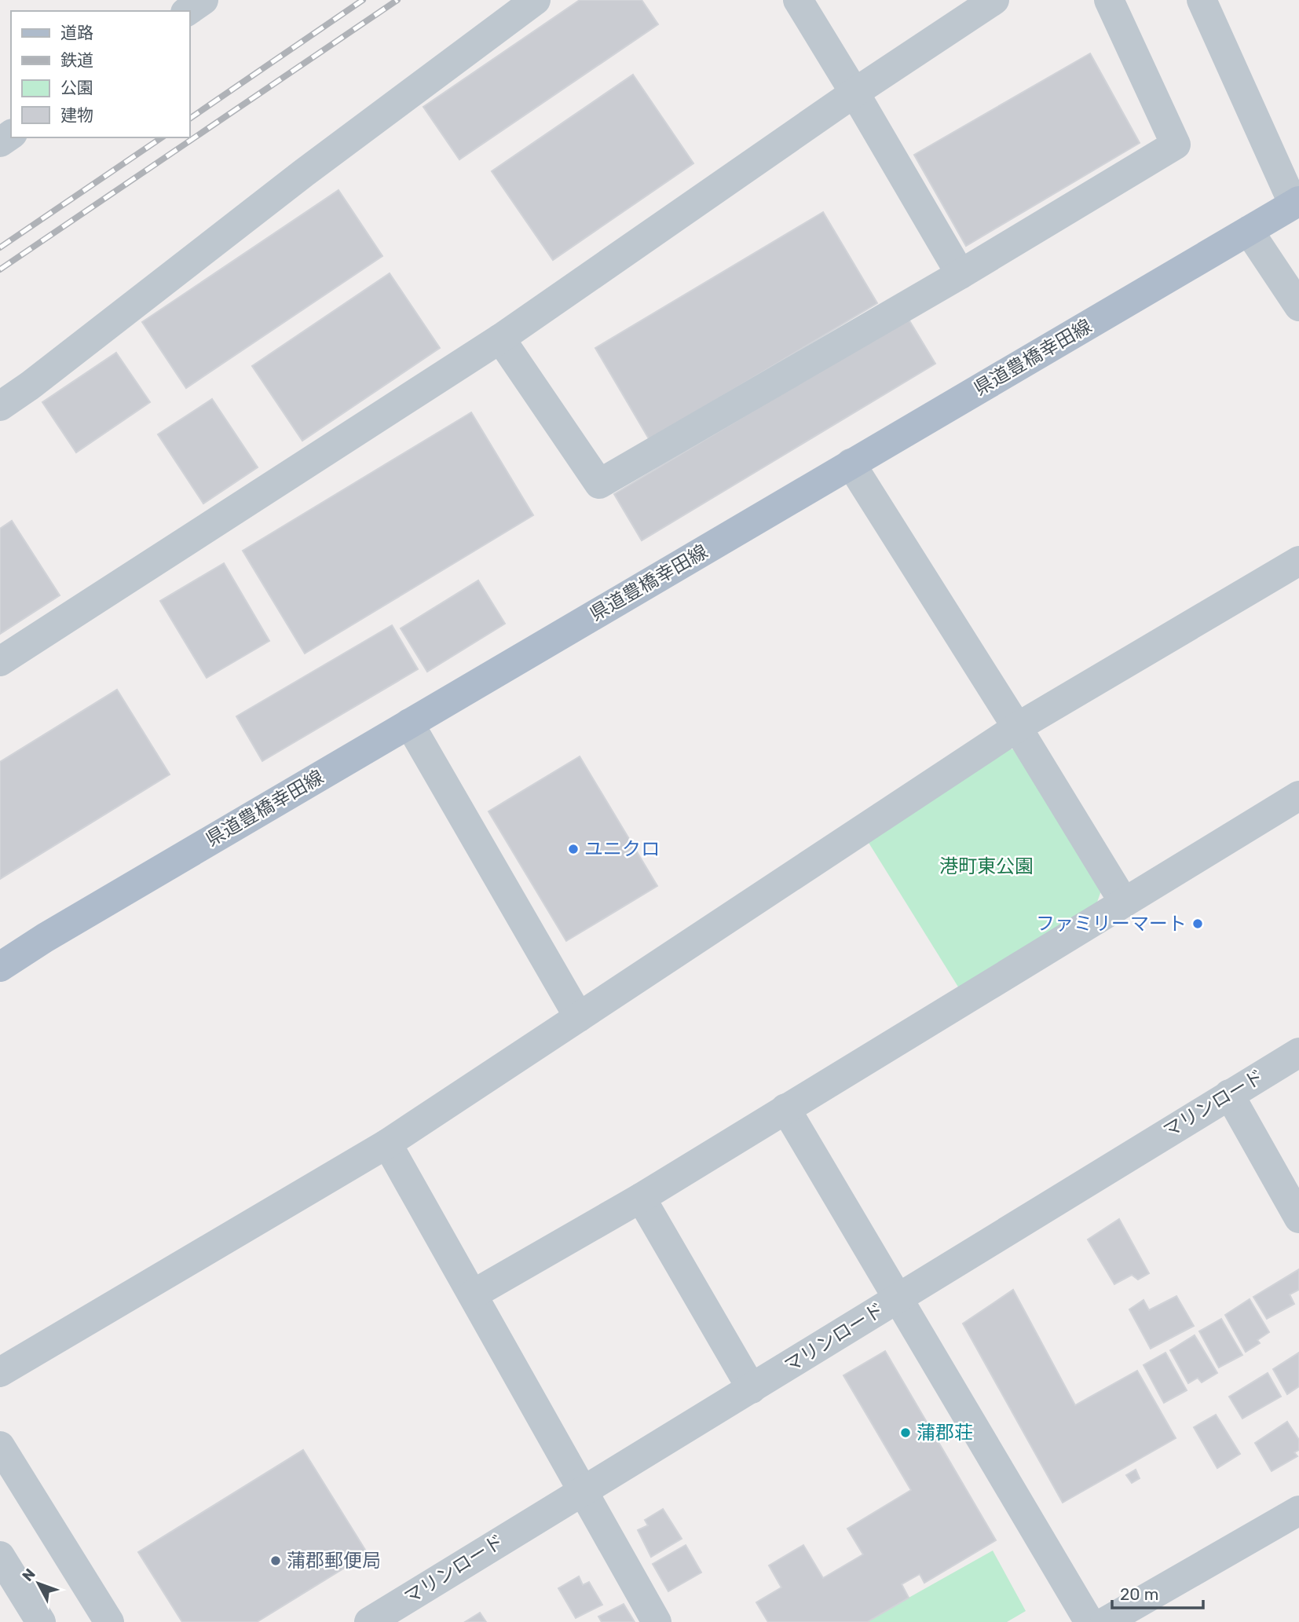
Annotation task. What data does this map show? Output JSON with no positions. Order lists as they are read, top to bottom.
{
  "streets": {
    "main road": ["県道豊橋幸田線"],
    "street": ["マリンロード"]
  },
  "parks": ["港町東公園"],
  "places": [
    "ユニクロ",
    "ファミリーマート",
    "蒲郡荘",
    "蒲郡郵便局"
  ],
  "legend": [
    "道路",
    "鉄道",
    "公園",
    "建物"
  ],
  "scale_bar": "20 m",
  "north": "top left"
}
